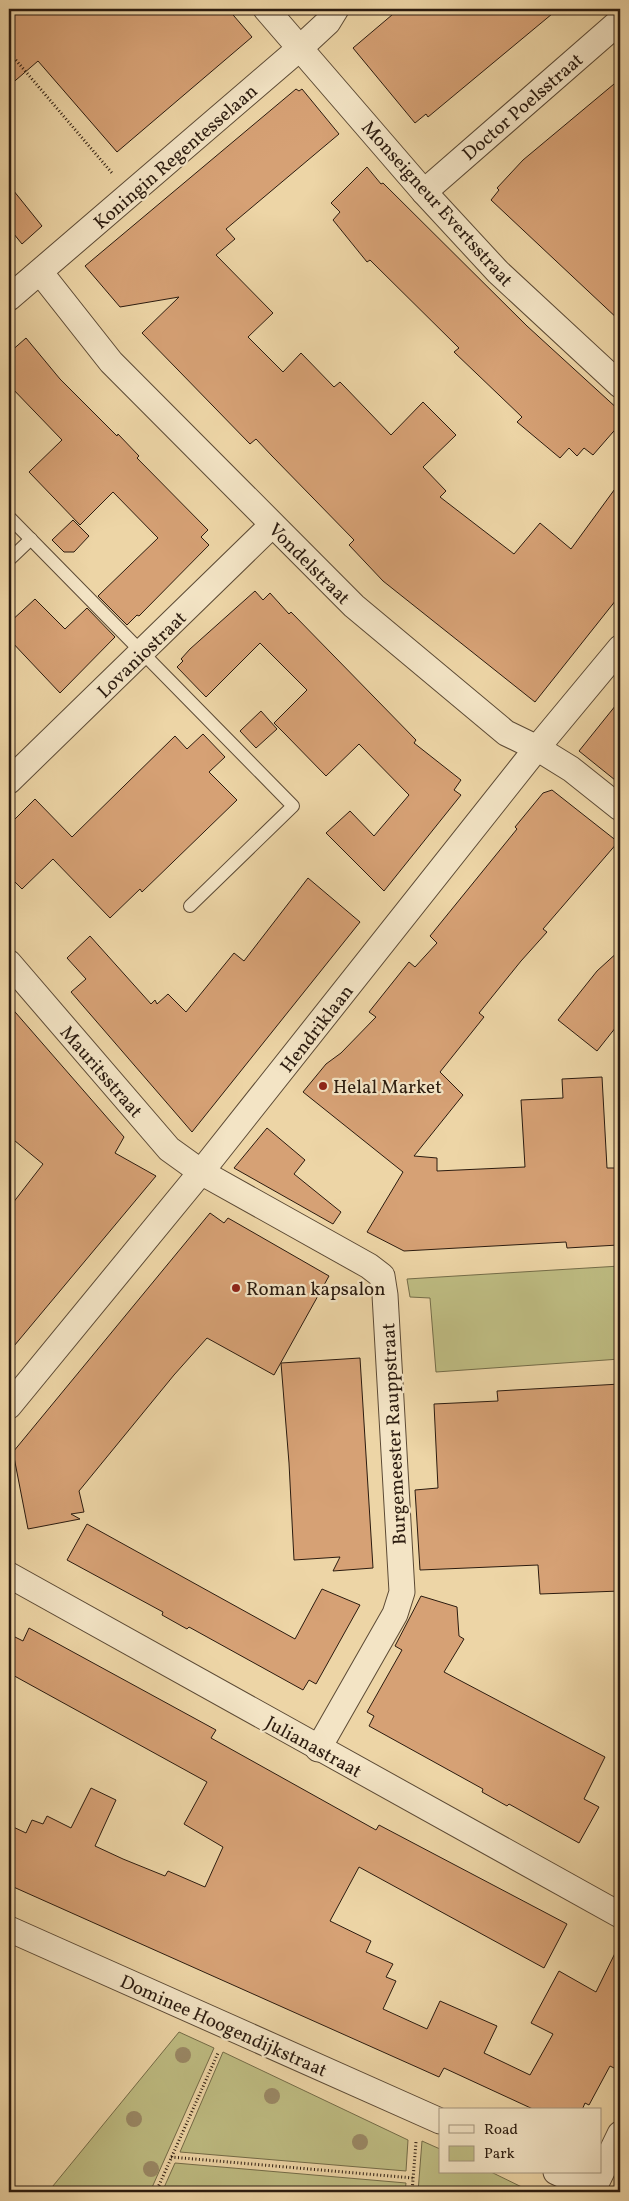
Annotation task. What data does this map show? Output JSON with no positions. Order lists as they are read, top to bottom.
{
  "streets": {
    "street": [
      "Doctor Poelsstraat",
      "Koningin Regentesselaan",
      "Monseigneur Evertsstraat",
      "Vondelstraat",
      "Lovaniostraat",
      "Hendriklaan",
      "Mauritsstraat",
      "Burgemeester Rauppstraat",
      "Julianastraat",
      "Dominee Hoogendijkstraat"
    ]
  },
  "crossings": [
    ["Doctor Poelsstraat", "Monseigneur Evertsstraat"],
    ["Koningin Regentesselaan", "Monseigneur Evertsstraat"],
    ["Koningin Regentesselaan", "Vondelstraat"],
    ["Vondelstraat", "Lovaniostraat"],
    ["Vondelstraat", "Hendriklaan"],
    ["Hendriklaan", "Mauritsstraat"],
    ["Hendriklaan", "Burgemeester Rauppstraat"],
    ["Mauritsstraat", "Burgemeester Rauppstraat"],
    ["Burgemeester Rauppstraat", "Julianastraat"]
  ],
  "places": ["Helal Market", "Roman kapsalon"],
  "legend": ["Road", "Park"]
}
